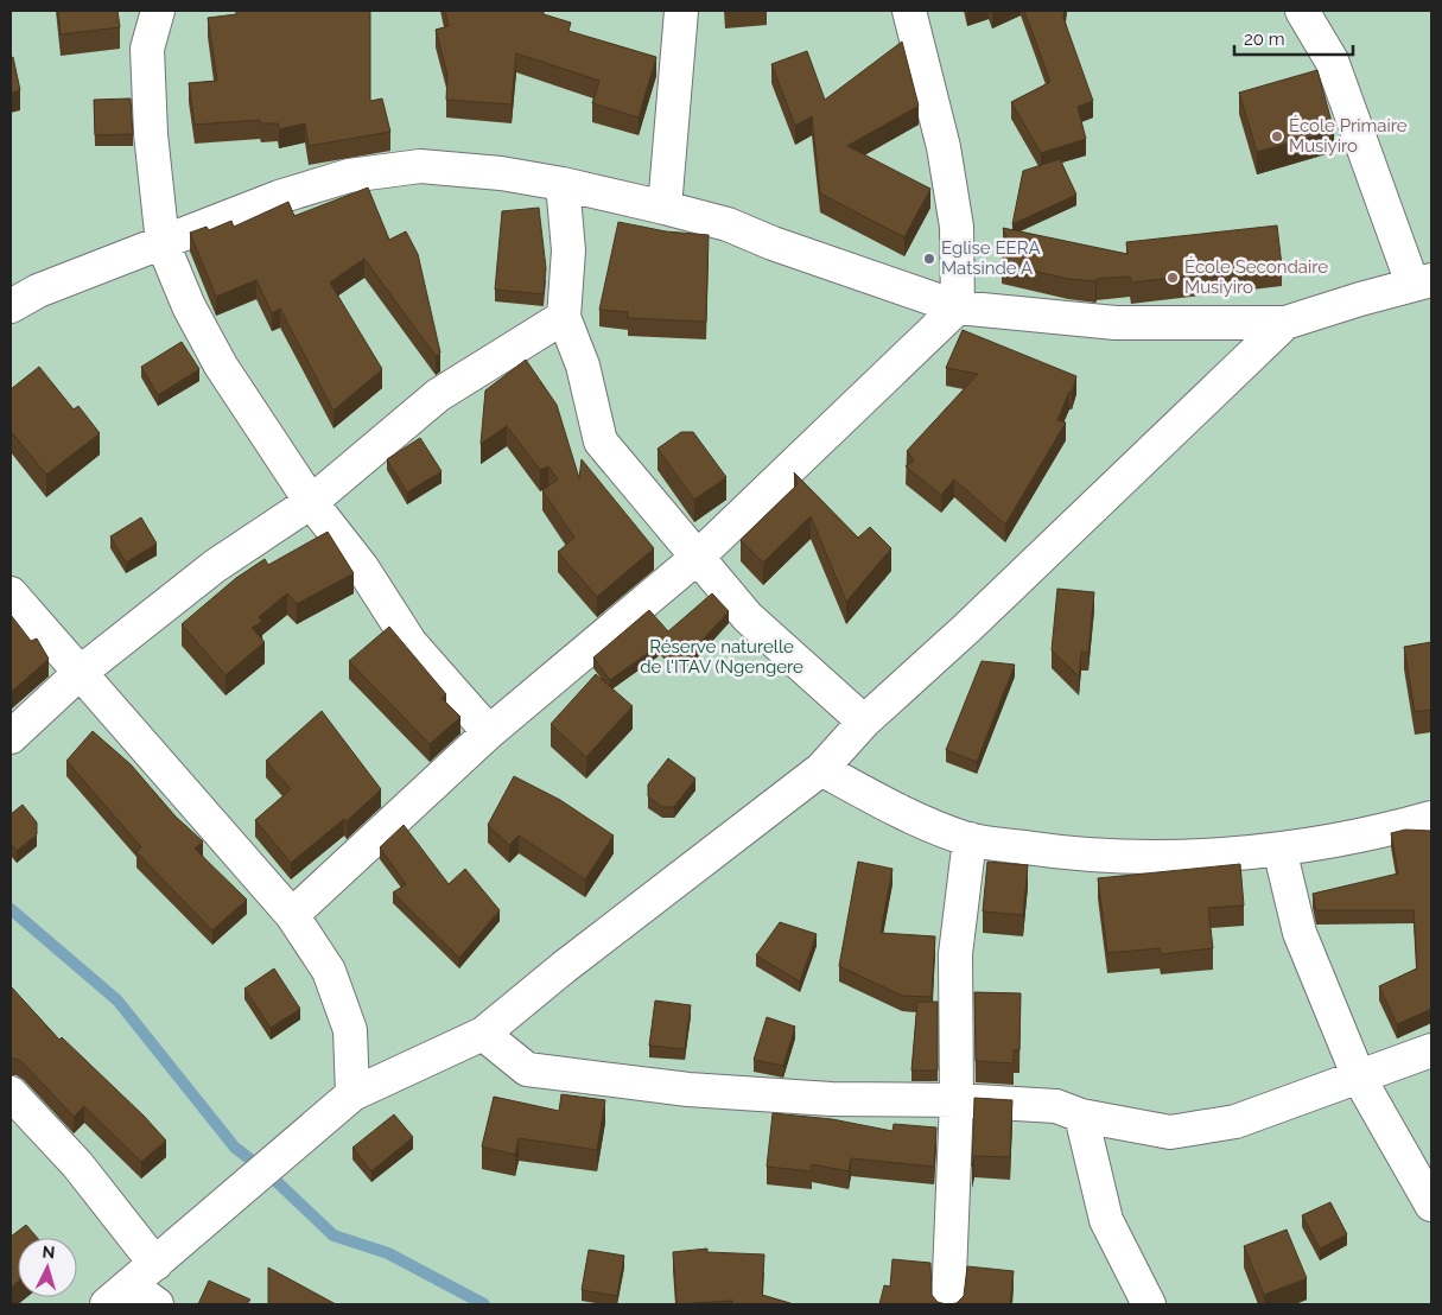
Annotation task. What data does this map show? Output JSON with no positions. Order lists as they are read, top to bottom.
{
  "parks": ["Réserve naturelle de l'ITAV (Ngengere"],
  "places": ["École Primaire Musiyiro", "Eglise EERA Matsinde A", "École Secondaire Musiyiro"],
  "scale_bar": "20 m",
  "north": "top"
}
